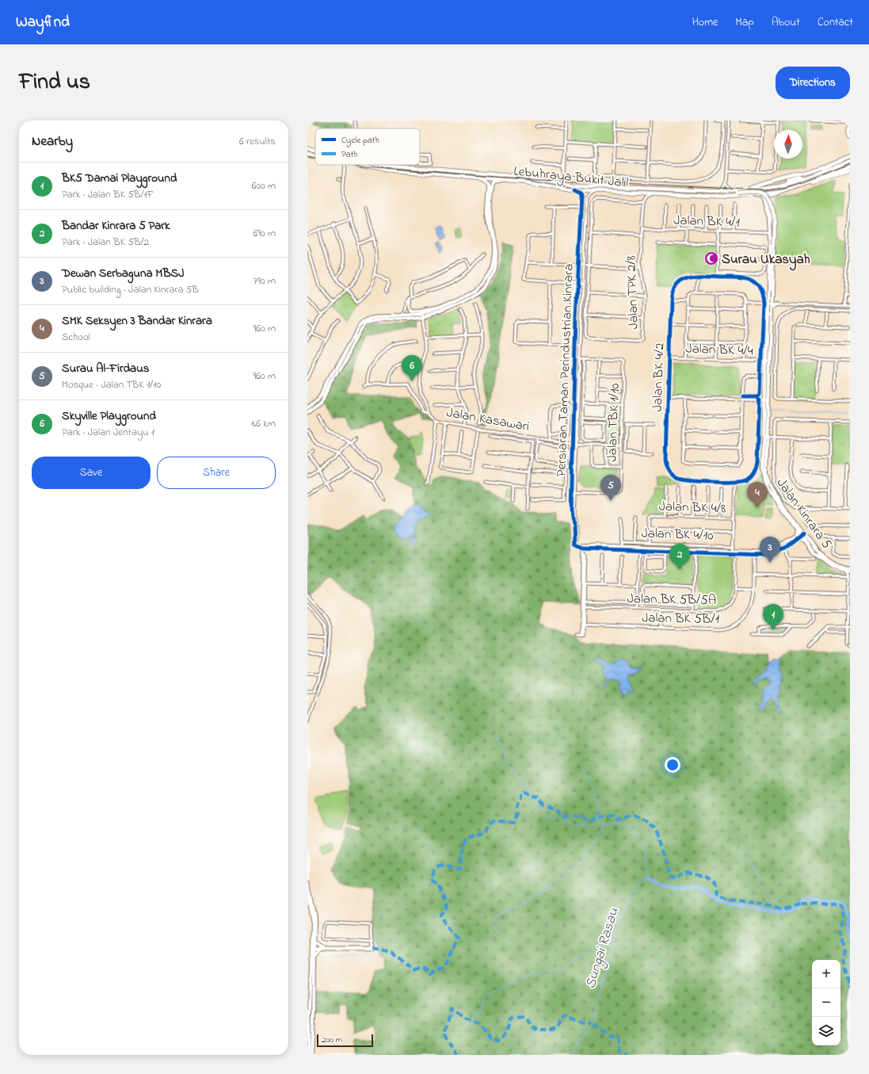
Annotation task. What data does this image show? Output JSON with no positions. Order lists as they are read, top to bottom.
{
  "streets": {
    "highway": ["Lebuhraya Bukit Jalil"],
    "main road": ["Jalan Kinrara 5"],
    "street": [
      "Jalan BK 4/1",
      "Jalan TPK 2/8",
      "Jalan BK 4/4",
      "Persiaran Taman Perindustrian Kinrara",
      "Jalan BK 4/2",
      "Jalan Kasawari",
      "Jalan TBK 1/10",
      "Jalan BK 4/8",
      "Jalan BK 4/10",
      "Jalan BK 5B/5A",
      "Jalan BK 5B/1"
    ]
  },
  "crossings": [
    ["Lebuhraya Bukit Jalil", "Persiaran Taman Perindustrian Kinrara"],
    ["Lebuhraya Bukit Jalil", "Jalan Kinrara 5"],
    ["Jalan BK 4/1", "Jalan TPK 2/8"],
    ["Jalan BK 4/4", "Jalan BK 4/2"],
    ["Jalan BK 4/4", "Jalan Kinrara 5"],
    ["Persiaran Taman Perindustrian Kinrara", "Jalan Kasawari"],
    ["Persiaran Taman Perindustrian Kinrara", "Jalan TBK 1/10"],
    ["Jalan Kasawari", "Jalan TBK 1/10"]
  ],
  "water": ["Sungai Rasau"],
  "places": {
    "mosque": ["Surau Ukasyah"]
  },
  "legend": ["Cycle path", "Path"],
  "scale_bar": "200 m",
  "north": "top",
  "page": {
    "header": "Wayfind",
    "nav": [
      "Home",
      "Map",
      "About",
      "Contact"
    ],
    "title": "Find us",
    "buttons": [
      "Directions",
      ["Save", "Share"]
    ],
    "heading": ["Nearby", "6 results"],
    "list": [
      {
        "mark": "1",
        "name": "BK5 Damai Playground",
        "note": "Park · Jalan BK 5B/1F",
        "value": "600 m"
      },
      {
        "mark": "2",
        "name": "Bandar Kinrara 5 Park",
        "note": "Park · Jalan BK 5B/2",
        "value": "690 m"
      },
      {
        "mark": "3",
        "name": "Dewan Serbaguna MBSJ",
        "note": "Public building · Jalan Kinrara 5B",
        "value": "790 m"
      },
      {
        "mark": "4",
        "name": "SMK Seksyen 3 Bandar Kinrara",
        "note": "School",
        "value": "960 m"
      },
      {
        "mark": "5",
        "name": "Surau Al-Firdaus",
        "note": "Mosque · Jalan TBK 1/10",
        "value": "960 m"
      },
      {
        "mark": "6",
        "name": "Skyville Playground",
        "note": "Park · Jalan Jentayu 1",
        "value": "1.6 km"
      }
    ],
    "pins": [
      "6",
      "5",
      "4",
      "3",
      "2",
      "1"
    ],
    "map_buttons": ["+", "−"],
    "scale": "200 m"
  }
}
